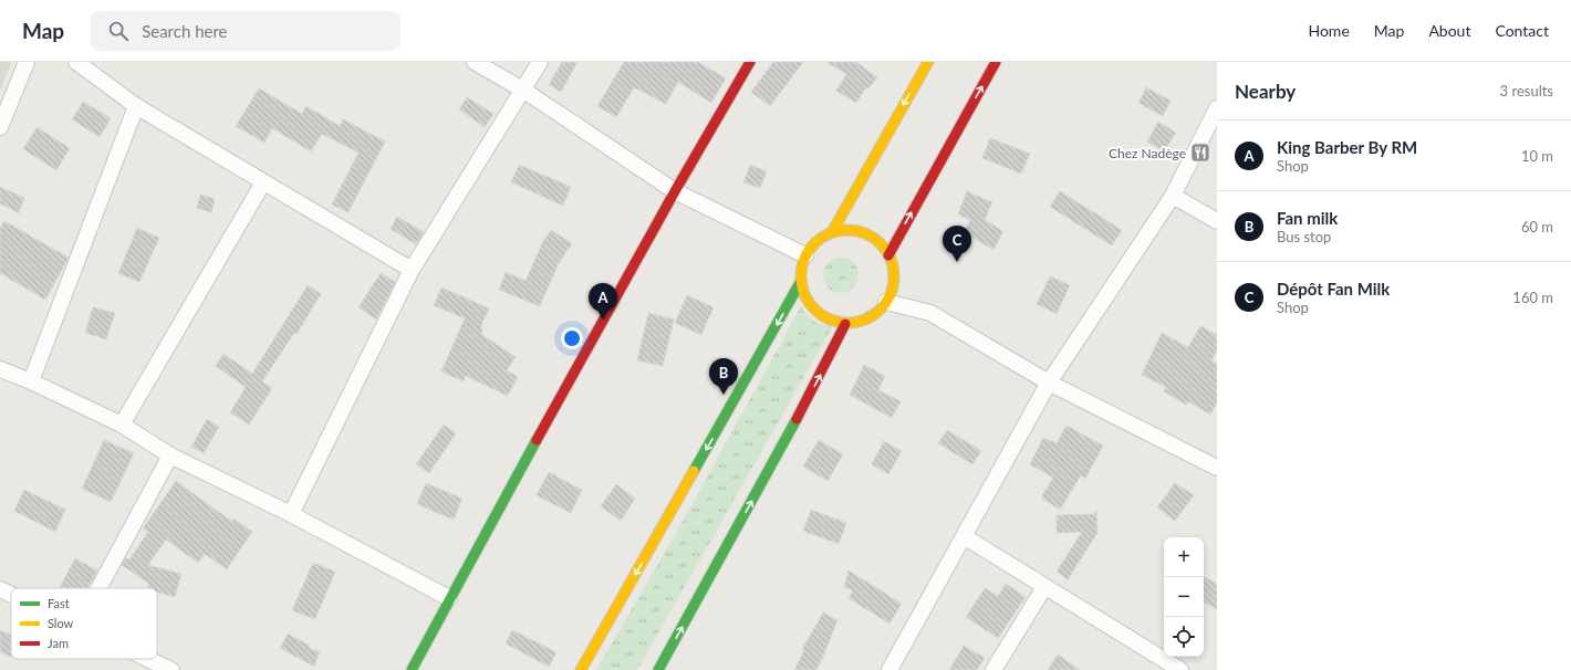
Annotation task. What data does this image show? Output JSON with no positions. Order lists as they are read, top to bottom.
{
  "places": {
    "restaurant": ["Chez Nadège"]
  },
  "legend": ["Fast", "Slow", "Jam"],
  "page": {
    "header": "Map",
    "search": "Search here",
    "nav": [
      "Home",
      "Map",
      "About",
      "Contact"
    ],
    "heading": ["Nearby", "3 results"],
    "list": [
      {
        "mark": "A",
        "name": "King Barber By RM",
        "note": "Shop",
        "value": "10 m"
      },
      {
        "mark": "B",
        "name": "Fan milk",
        "note": "Bus stop",
        "value": "60 m"
      },
      {
        "mark": "C",
        "name": "Dépôt Fan Milk",
        "note": "Shop",
        "value": "160 m"
      }
    ],
    "pins": ["C", "A", "B"],
    "map_buttons": ["+", "−"]
  }
}
